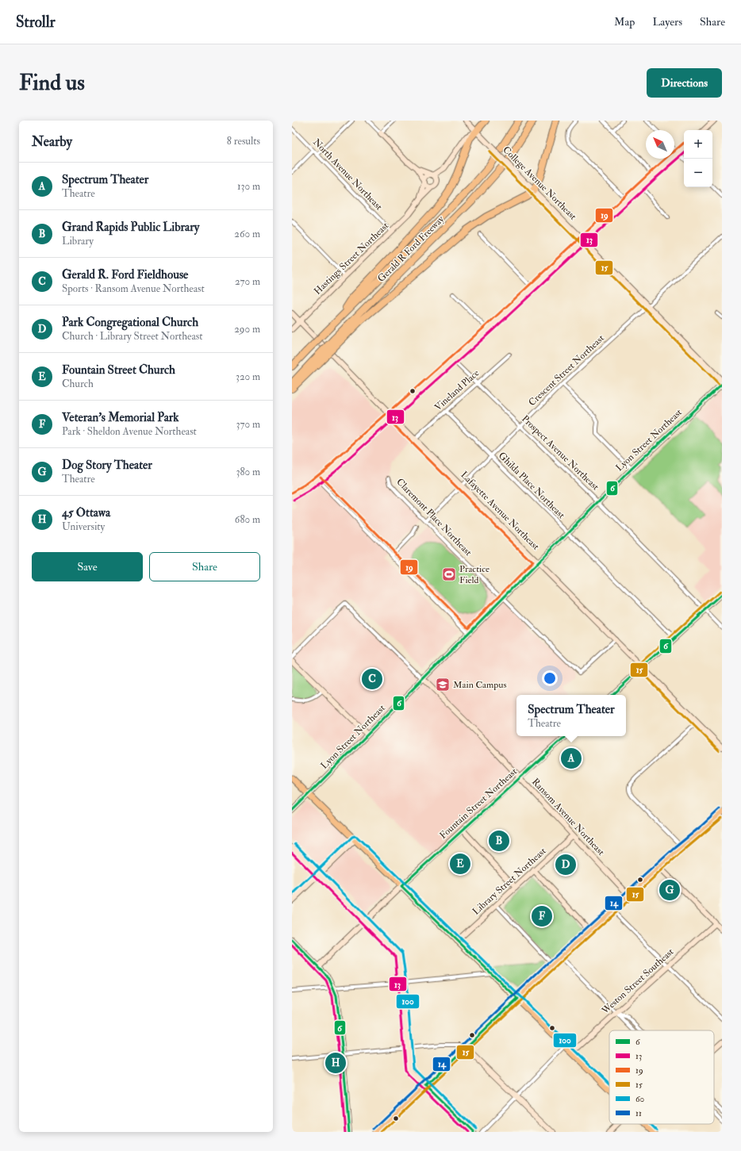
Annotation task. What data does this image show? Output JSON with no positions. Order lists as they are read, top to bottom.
{
  "streets": {
    "highway": ["Gerald R Ford Freeway"],
    "street": [
      "North Avenue Northeast",
      "College Avenue Northeast",
      "Hastings Street Northeast",
      "Crescent Street Northeast",
      "Vineland Place",
      "Lyon Street Northeast",
      "Prospect Avenue Northeast",
      "Ghilda Place Northeast",
      "Lafayette Avenue Northeast",
      "Claremont Place Northeast",
      "Fountain Street Northeast",
      "Ransom Avenue Northeast",
      "Library Street Northeast",
      "Weston Street Southeast"
    ]
  },
  "crossings": [
    ["North Avenue Northeast", "Hastings Street Northeast"],
    ["College Avenue Northeast", "Crescent Street Northeast"],
    ["Hastings Street Northeast", "Lafayette Avenue Northeast"],
    ["Crescent Street Northeast", "Prospect Avenue Northeast"],
    ["Crescent Street Northeast", "Ghilda Place Northeast"],
    ["Crescent Street Northeast", "Lafayette Avenue Northeast"],
    ["Crescent Street Northeast", "Claremont Place Northeast"],
    ["Vineland Place", "Prospect Avenue Northeast"],
    ["Vineland Place", "Ghilda Place Northeast"],
    ["Vineland Place", "Lafayette Avenue Northeast"],
    ["Lyon Street Northeast", "Prospect Avenue Northeast"],
    ["Lyon Street Northeast", "Ghilda Place Northeast"],
    ["Lyon Street Northeast", "Lafayette Avenue Northeast"],
    ["Lyon Street Northeast", "Claremont Place Northeast"],
    ["Lyon Street Northeast", "Ransom Avenue Northeast"],
    ["Lafayette Avenue Northeast", "Claremont Place Northeast"],
    ["Fountain Street Northeast", "Ransom Avenue Northeast"],
    ["Ransom Avenue Northeast", "Library Street Northeast"]
  ],
  "places": {
    "sports": ["Practice Field"],
    "school or university": ["Main Campus"]
  },
  "lines": [
    "transit line 19",
    "transit line 15",
    "transit line 13",
    "transit line 6",
    "transit line 14",
    "transit line 100"
  ],
  "legend": [
    "6",
    "13",
    "19",
    "15",
    "60",
    "11"
  ],
  "north": "top left",
  "page": {
    "header": "Strollr",
    "nav": ["Map", "Layers", "Share"],
    "buttons": [
      "Directions",
      ["Save", "Share"]
    ],
    "title": "Find us",
    "heading": ["Nearby", "8 results"],
    "map_buttons": ["+", "−"],
    "list": [
      {
        "mark": "A",
        "name": "Spectrum Theater",
        "note": "Theatre",
        "value": "130 m"
      },
      {
        "mark": "B",
        "name": "Grand Rapids Public Library",
        "note": "Library",
        "value": "260 m"
      },
      {
        "mark": "C",
        "name": "Gerald R. Ford Fieldhouse",
        "note": "Sports · Ransom Avenue Northeast",
        "value": "270 m"
      },
      {
        "mark": "D",
        "name": "Park Congregational Church",
        "note": "Church · Library Street Northeast",
        "value": "290 m"
      },
      {
        "mark": "E",
        "name": "Fountain Street Church",
        "note": "Church",
        "value": "320 m"
      },
      {
        "mark": "F",
        "name": "Veteran's Memorial Park",
        "note": "Park · Sheldon Avenue Northeast",
        "value": "370 m"
      },
      {
        "mark": "G",
        "name": "Dog Story Theater",
        "note": "Theatre",
        "value": "380 m"
      },
      {
        "mark": "H",
        "name": "45 Ottawa",
        "note": "University",
        "value": "680 m"
      }
    ],
    "pins": [
      "C",
      "A",
      "B",
      "E",
      "D",
      "G",
      "F",
      "H"
    ],
    "popup": ["Spectrum Theater", "Theatre"]
  }
}
